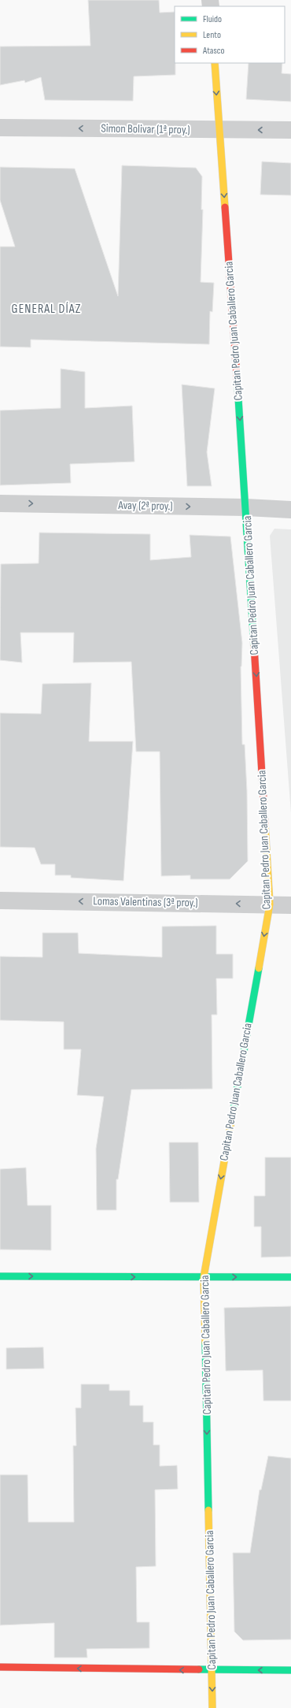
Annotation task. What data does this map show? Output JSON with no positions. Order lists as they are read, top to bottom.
{
  "streets": {
    "street": [
      "Simon Bolivar (1ª proy.)",
      "Capitan Pedro Juan Caballero Garcia",
      "Avay (2ª proy.)",
      "Lomas Valentinas (3ª proy.)"
    ]
  },
  "crossings": [
    ["Simon Bolivar (1ª proy.)", "Capitan Pedro Juan Caballero Garcia"],
    ["Capitan Pedro Juan Caballero Garcia", "Avay (2ª proy.)"],
    ["Capitan Pedro Juan Caballero Garcia", "Lomas Valentinas (3ª proy.)"]
  ],
  "one_way": [
    "Simon Bolivar (1ª proy.)",
    "Capitan Pedro Juan Caballero Garcia",
    "Avay (2ª proy.)",
    "Lomas Valentinas (3ª proy.)"
  ],
  "districts": ["GENERAL DÍAZ"],
  "legend": ["Fluido", "Lento", "Atasco"]
}
